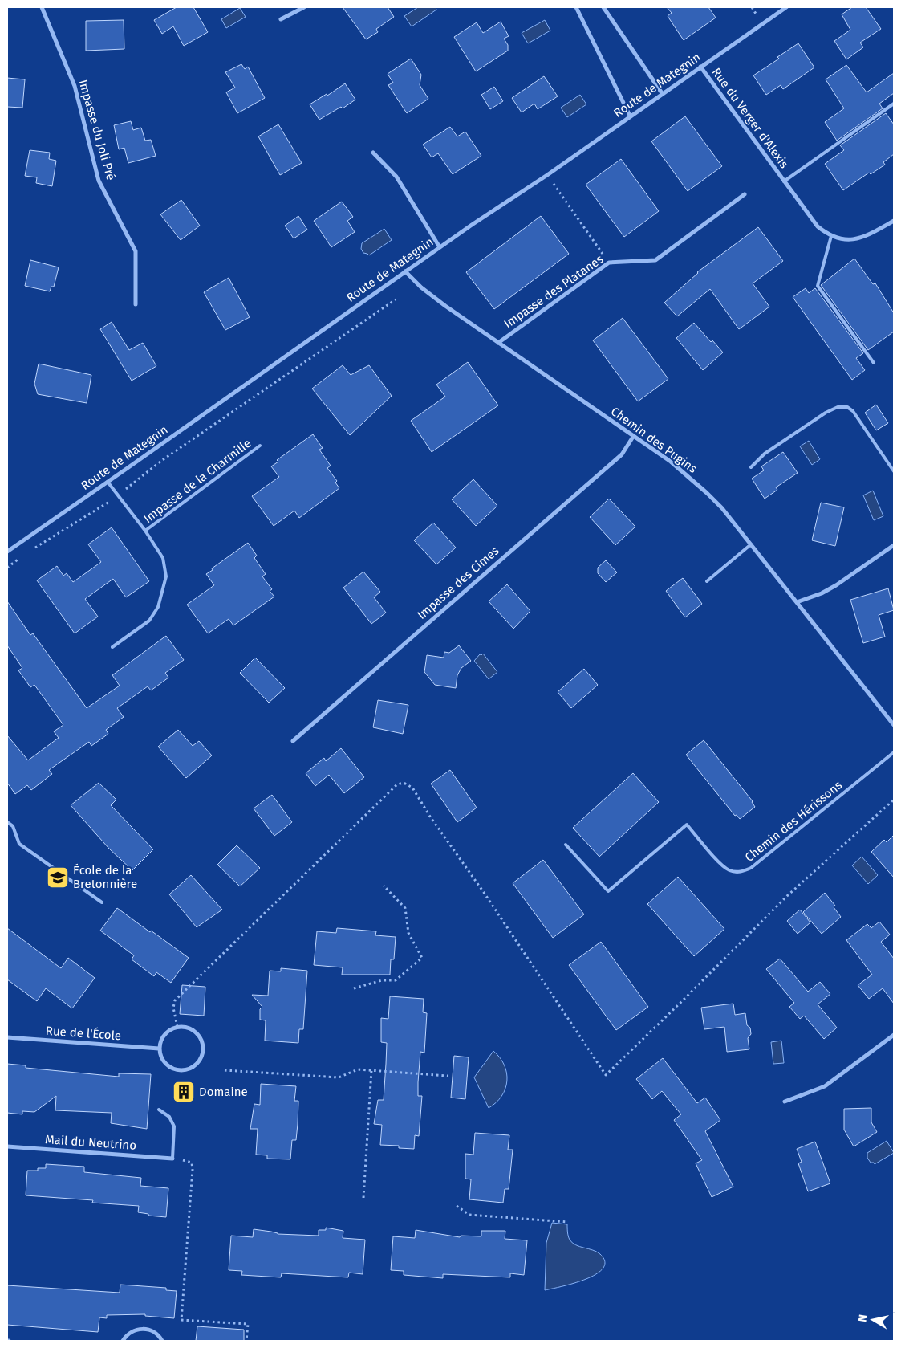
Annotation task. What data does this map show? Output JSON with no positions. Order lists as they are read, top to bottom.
{
  "streets": {
    "street": [
      "Route de Mategnin",
      "Rue du Verger d'Alexis",
      "Impasse du Joli Pré",
      "Impasse des Platanes",
      "Chemin des Pugins",
      "Impasse des Cimes",
      "Rue de l'École",
      "Mail du Neutrino"
    ],
    "lane": ["Impasse de la Charmille", "Chemin des Hérissons"]
  },
  "crossings": [
    ["Route de Mategnin", "Rue du Verger d'Alexis"],
    ["Route de Mategnin", "Chemin des Pugins"],
    ["Route de Mategnin", "Impasse de la Charmille"],
    ["Impasse des Platanes", "Chemin des Pugins"],
    ["Chemin des Pugins", "Impasse des Cimes"]
  ],
  "places": {
    "school or university": ["École de la Bretonnière"],
    "building": ["Domaine"]
  },
  "north": "left"
}
